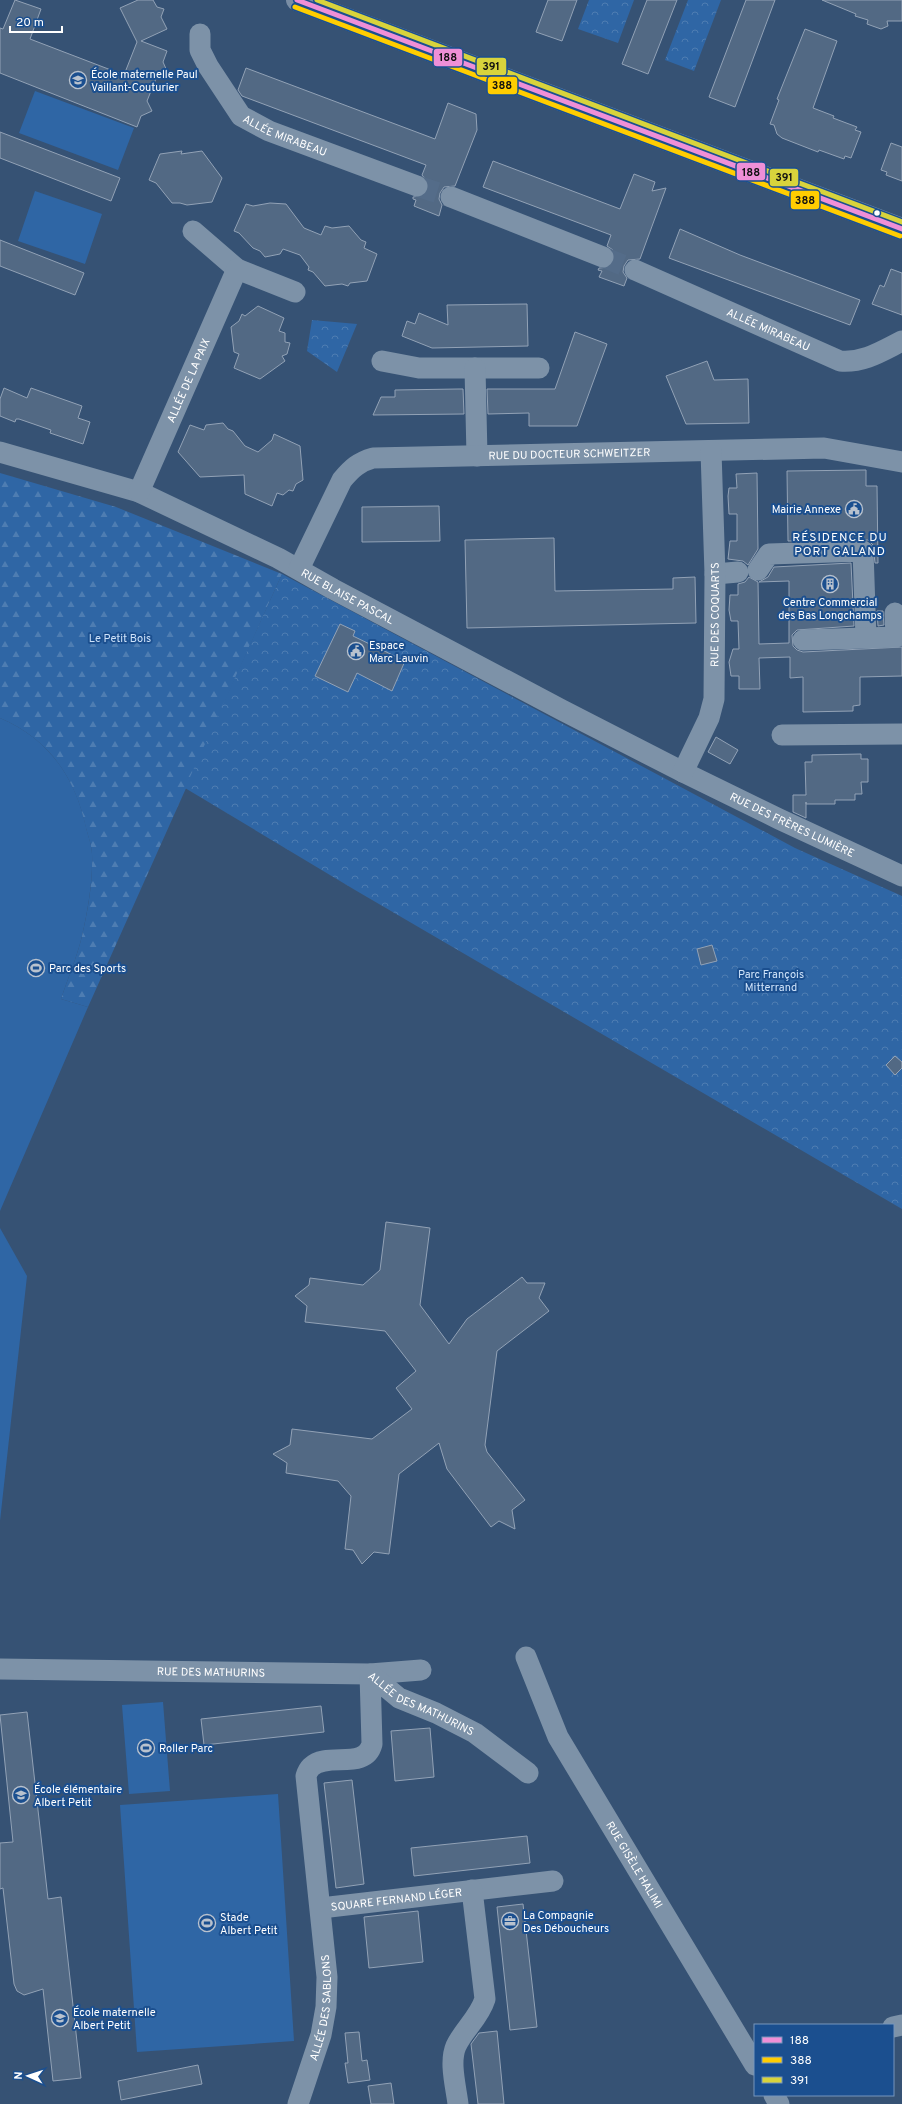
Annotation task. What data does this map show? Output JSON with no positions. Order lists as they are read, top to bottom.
{
  "streets": {
    "street": [
      "ALLÉE MIRABEAU",
      "ALLÉE DE LA PAIX",
      "RUE DU DOCTEUR SCHWEITZER",
      "RUE BLAISE PASCAL",
      "RUE DES COQUARTS",
      "RUE DES FRÈRES LUMIÈRE",
      "RUE DES MATHURINS",
      "ALLÉE DES MATHURINS",
      "RUE GISÈLE HALIMI",
      "SQUARE FERNAND LÉGER",
      "ALLÉE DES SABLONS"
    ]
  },
  "crossings": [
    ["ALLÉE DE LA PAIX", "RUE BLAISE PASCAL"],
    ["RUE DU DOCTEUR SCHWEITZER", "RUE BLAISE PASCAL"],
    ["RUE DU DOCTEUR SCHWEITZER", "RUE DES COQUARTS"],
    ["RUE BLAISE PASCAL", "RUE DES COQUARTS"],
    ["RUE BLAISE PASCAL", "RUE DES FRÈRES LUMIÈRE"],
    ["RUE DES COQUARTS", "RUE DES FRÈRES LUMIÈRE"],
    ["RUE DES MATHURINS", "ALLÉE DES MATHURINS"],
    ["ALLÉE DES MATHURINS", "SQUARE FERNAND LÉGER"],
    ["ALLÉE DES MATHURINS", "ALLÉE DES SABLONS"],
    ["SQUARE FERNAND LÉGER", "ALLÉE DES SABLONS"]
  ],
  "districts": ["RÉSIDENCE DU PORT GALAND"],
  "parks": ["Le Petit Bois", "Parc François Mitterrand"],
  "places": {
    "school or university": ["École maternelle Paul Vaillant-Couturier", "École élémentaire Albert Petit", "École maternelle Albert Petit"],
    "public building": ["Mairie Annexe", "Espace Marc Lauvin"],
    "building": ["Centre Commercial des Bas Longchamps"],
    "sports": ["Parc des Sports", "Roller Parc", "Stade Albert Petit"],
    "office": ["La Compagnie Des Déboucheurs"]
  },
  "lines": ["transit line 188", "transit line 391", "transit line 388"],
  "legend": ["188", "388", "391"],
  "scale_bar": "20 m",
  "north": "left"
}
